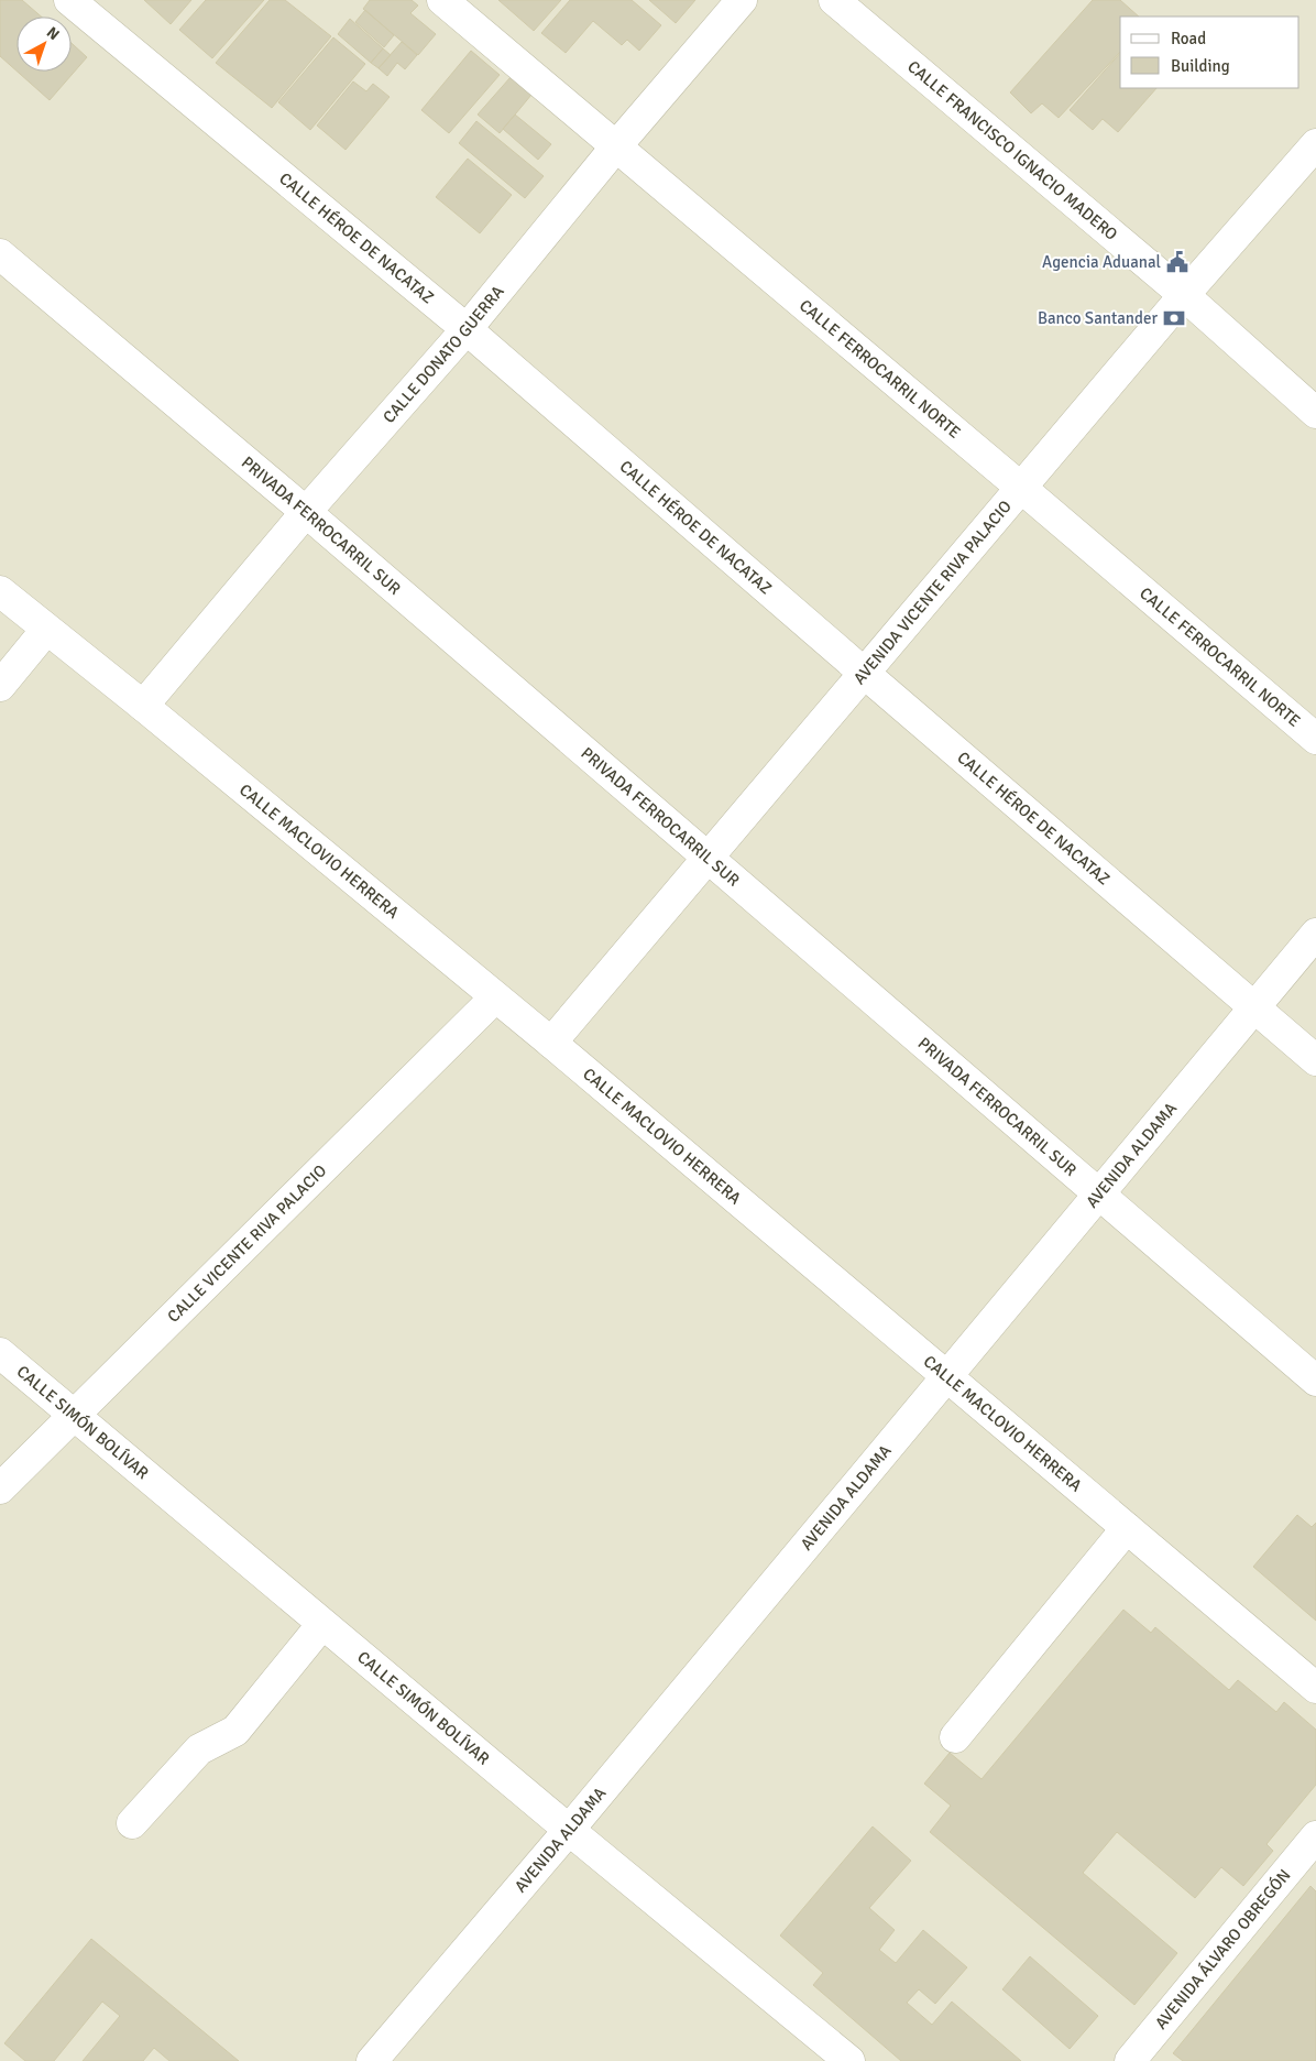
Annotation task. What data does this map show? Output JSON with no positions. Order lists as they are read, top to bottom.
{
  "streets": {
    "street": [
      "CALLE FRANCISCO IGNACIO MADERO",
      "CALLE HÉROE DE NACATAZ",
      "CALLE DONATO GUERRA",
      "CALLE FERROCARRIL NORTE",
      "PRIVADA FERROCARRIL SUR",
      "AVENIDA VICENTE RIVA PALACIO",
      "CALLE MACLOVIO HERRERA",
      "AVENIDA ALDAMA",
      "CALLE VICENTE RIVA PALACIO",
      "CALLE SIMÓN BOLÍVAR",
      "AVENIDA ÁLVARO OBREGÓN"
    ]
  },
  "crossings": [
    ["CALLE FRANCISCO IGNACIO MADERO", "AVENIDA VICENTE RIVA PALACIO"],
    ["CALLE HÉROE DE NACATAZ", "CALLE DONATO GUERRA"],
    ["CALLE HÉROE DE NACATAZ", "AVENIDA VICENTE RIVA PALACIO"],
    ["CALLE HÉROE DE NACATAZ", "AVENIDA ALDAMA"],
    ["CALLE DONATO GUERRA", "CALLE FERROCARRIL NORTE"],
    ["CALLE DONATO GUERRA", "PRIVADA FERROCARRIL SUR"],
    ["CALLE DONATO GUERRA", "CALLE MACLOVIO HERRERA"],
    ["CALLE FERROCARRIL NORTE", "AVENIDA VICENTE RIVA PALACIO"],
    ["PRIVADA FERROCARRIL SUR", "AVENIDA VICENTE RIVA PALACIO"],
    ["PRIVADA FERROCARRIL SUR", "AVENIDA ALDAMA"],
    ["AVENIDA VICENTE RIVA PALACIO", "CALLE MACLOVIO HERRERA"],
    ["CALLE MACLOVIO HERRERA", "AVENIDA ALDAMA"],
    ["CALLE MACLOVIO HERRERA", "CALLE VICENTE RIVA PALACIO"],
    ["AVENIDA ALDAMA", "CALLE SIMÓN BOLÍVAR"],
    ["CALLE VICENTE RIVA PALACIO", "CALLE SIMÓN BOLÍVAR"]
  ],
  "places": {
    "public building": ["Agencia Aduanal"],
    "bank": ["Banco Santander"]
  },
  "legend": ["Road", "Building"],
  "north": "top right"
}
